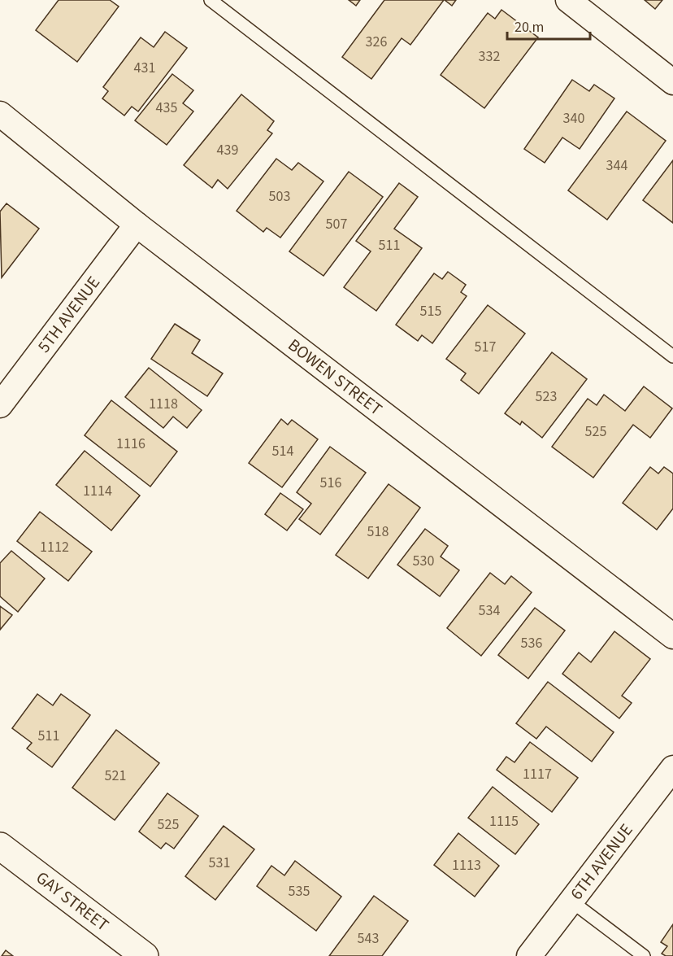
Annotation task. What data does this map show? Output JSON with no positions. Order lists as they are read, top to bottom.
{
  "streets": {
    "street": [
      "5TH AVENUE",
      "BOWEN STREET",
      "6TH AVENUE",
      "GAY STREET"
    ]
  },
  "crossings": [
    ["5TH AVENUE", "BOWEN STREET"]
  ],
  "house_numbers": [
    "326",
    "332",
    "431",
    "435",
    "340",
    "439",
    "344",
    "503",
    "507",
    "511",
    "515",
    "517",
    "523",
    "1118",
    "525",
    "1116",
    "514",
    "516",
    "1114",
    "518",
    "1112",
    "530",
    "534",
    "536",
    "511",
    "1117",
    "521",
    "1115",
    "525",
    "531",
    "1113",
    "535",
    "543"
  ],
  "scale_bar": "20 m"
}
